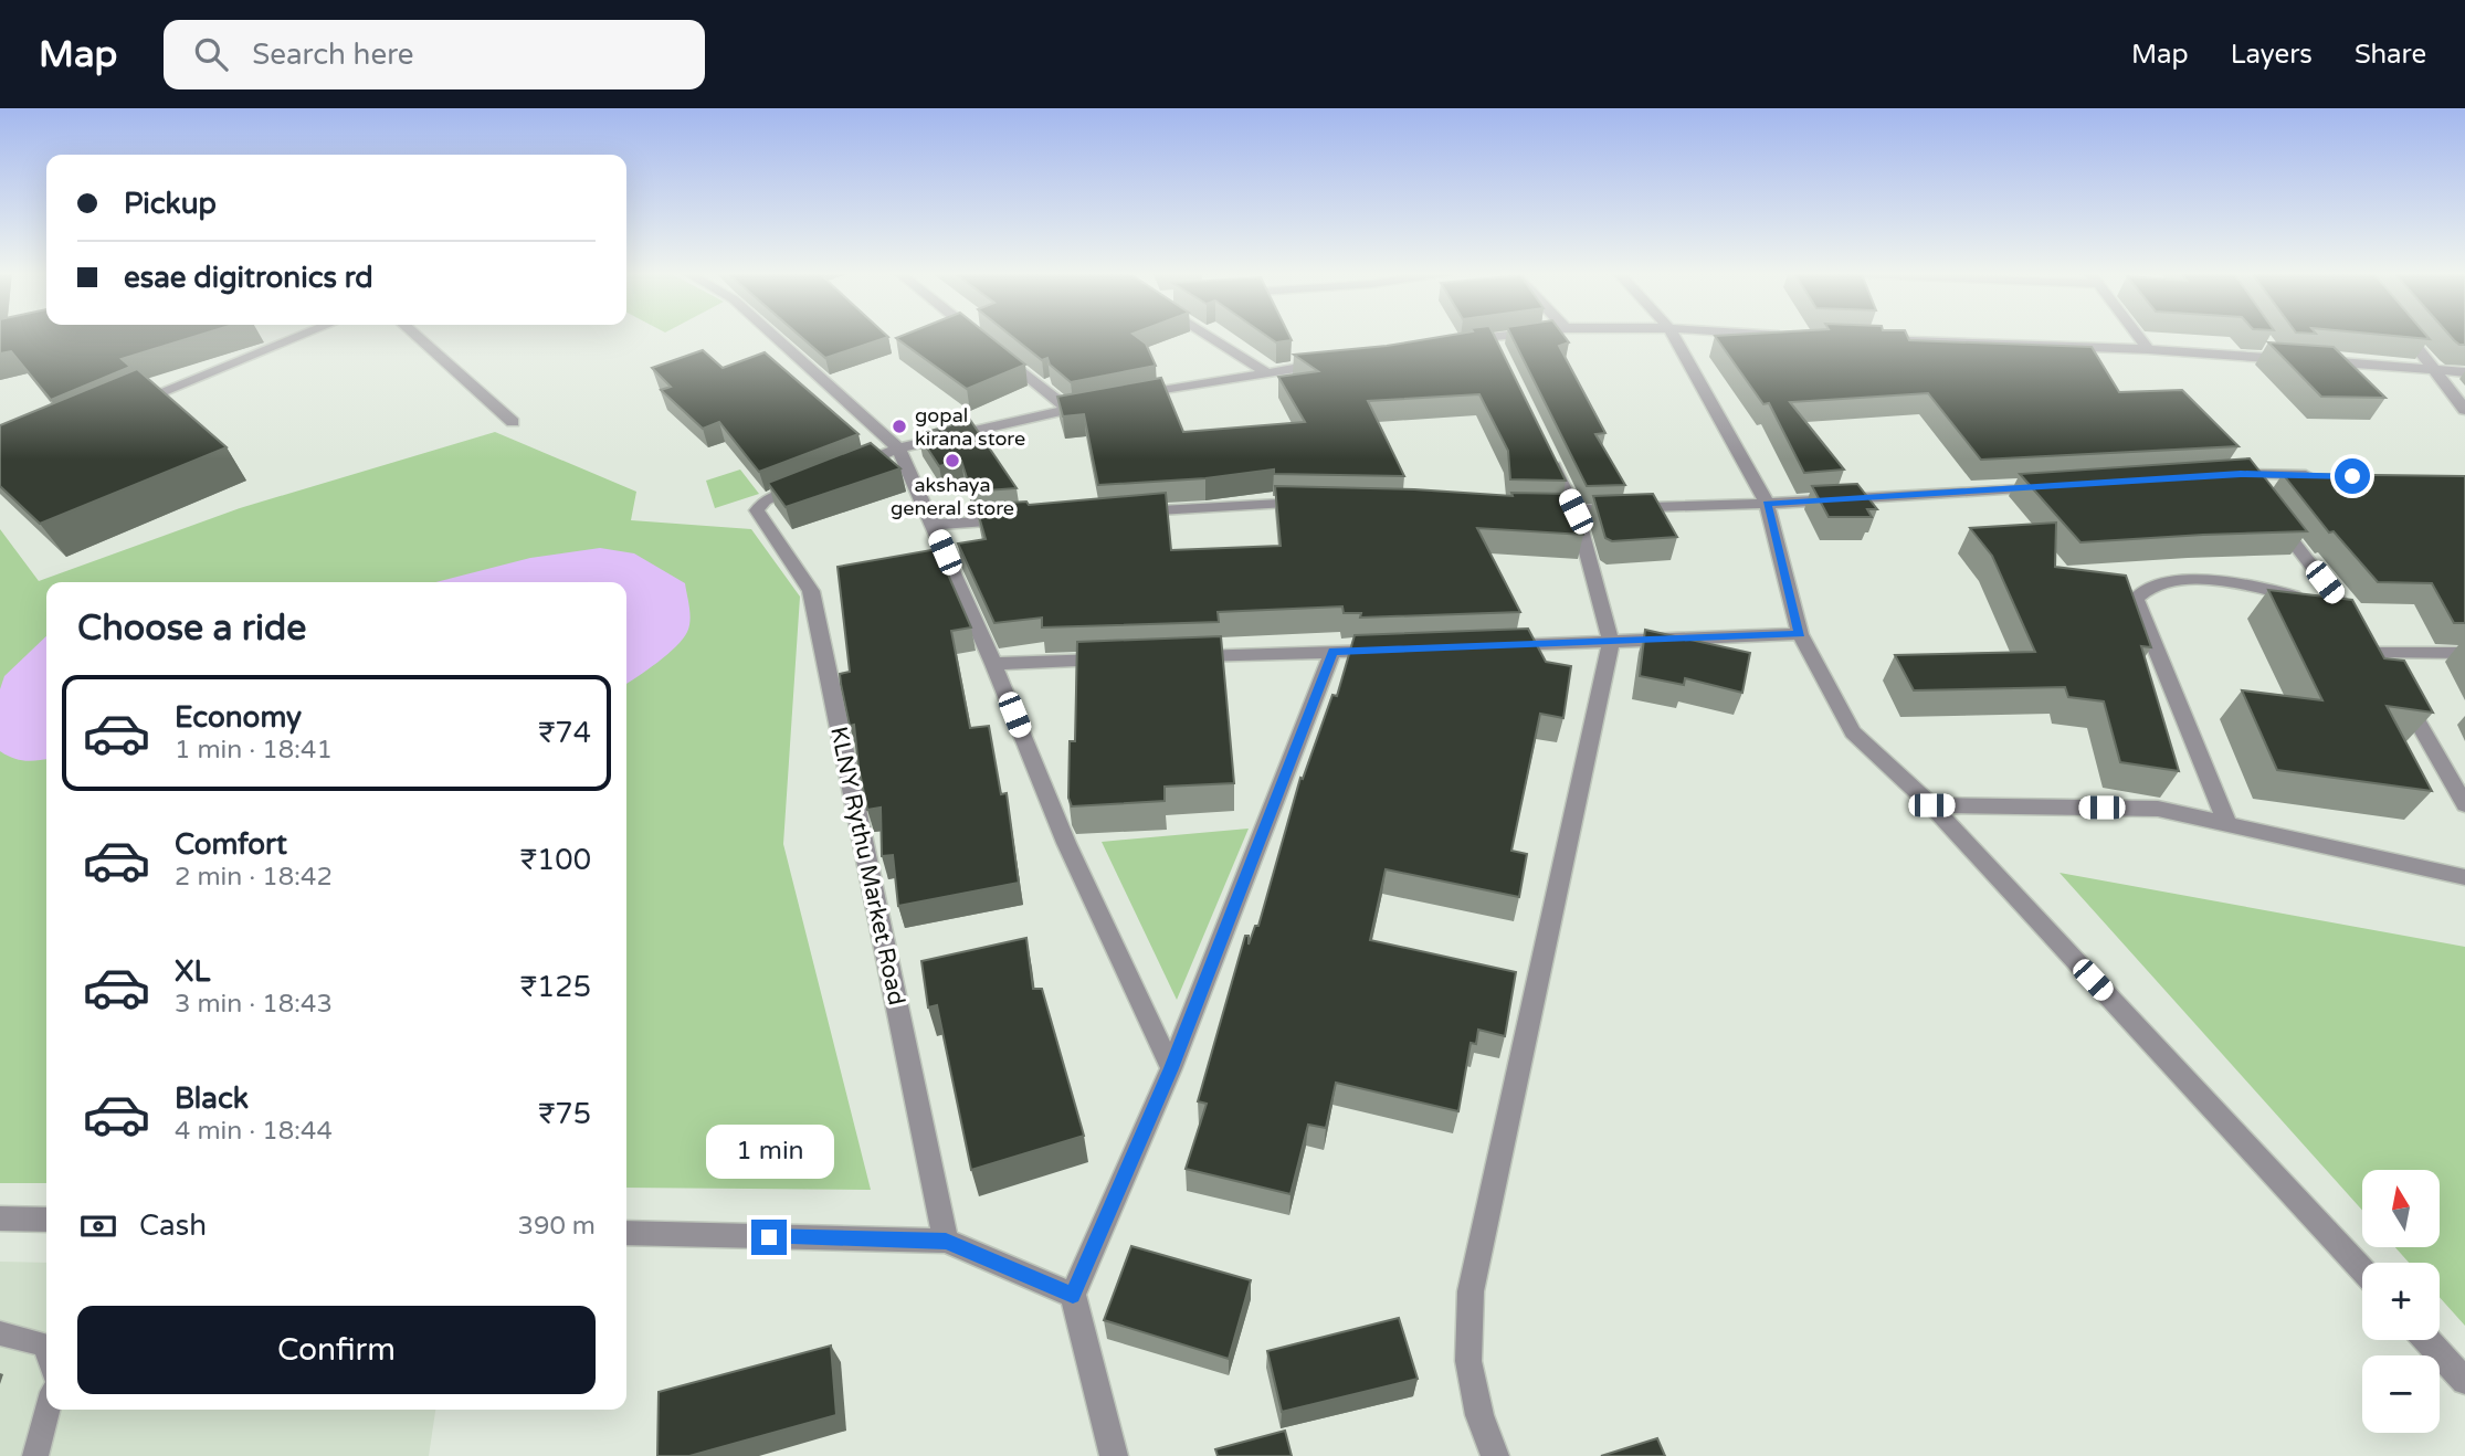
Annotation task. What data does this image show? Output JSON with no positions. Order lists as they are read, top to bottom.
{
  "streets": {
    "street": ["KLNY Rythu Market Road"]
  },
  "places": ["gopal kirana store", "akshaya general store"],
  "north": "top",
  "page": {
    "header": "Map",
    "search": "Search here",
    "nav": ["Map", "Layers", "Share"],
    "banner": ["Pickup", "esae digitronics rd"],
    "heading": "Choose a ride",
    "list": [
      {
        "name": "Economy",
        "note": "1 min · 18:41",
        "value": "₹74"
      },
      {
        "name": "Comfort",
        "note": "2 min · 18:42",
        "value": "₹100"
      },
      {
        "name": "XL",
        "note": "3 min · 18:43",
        "value": "₹125"
      },
      {
        "name": "Black",
        "note": "4 min · 18:44",
        "value": "₹75"
      }
    ],
    "bubble": "1 min",
    "map_buttons": ["+", "−"],
    "pay": ["Cash", "390 m"],
    "buttons": "Confirm"
  }
}
